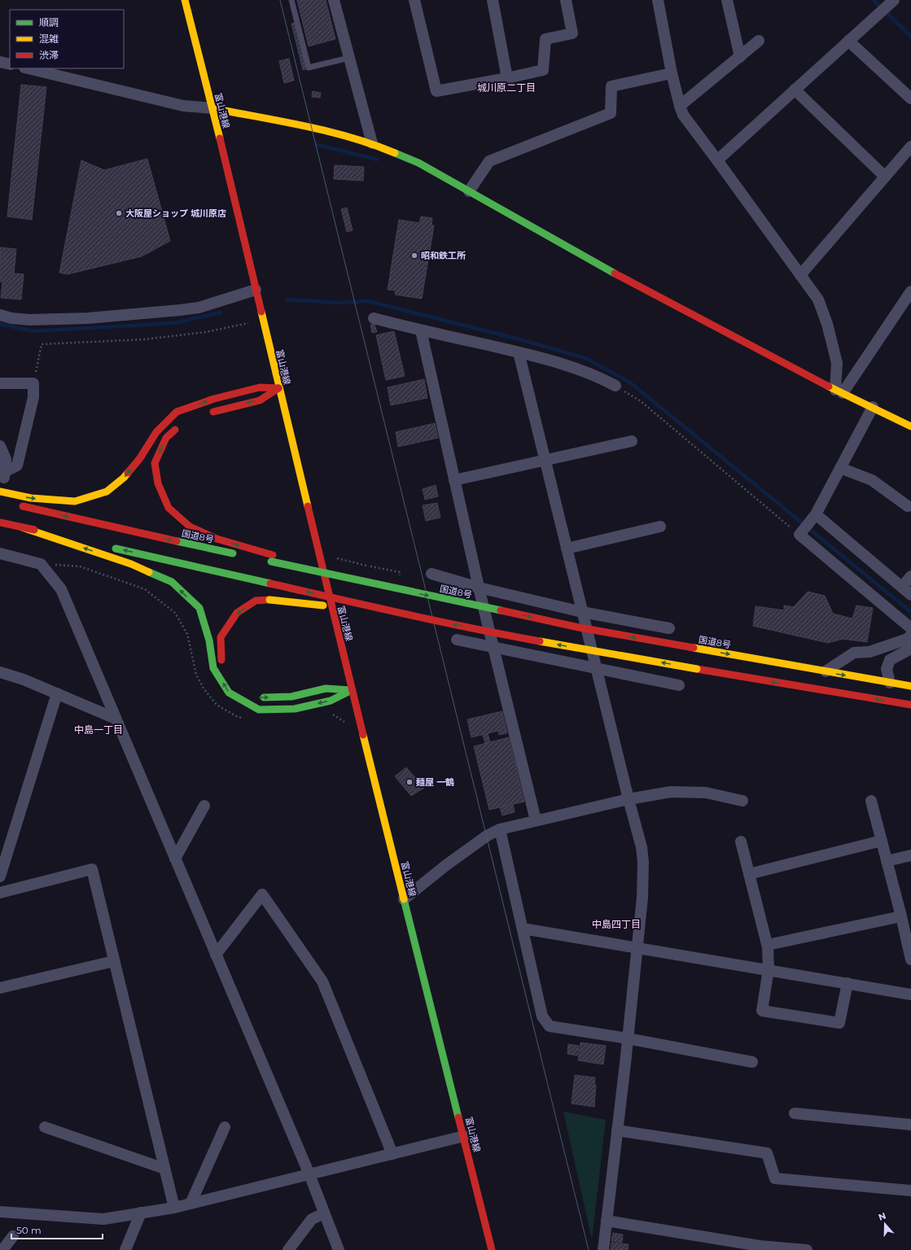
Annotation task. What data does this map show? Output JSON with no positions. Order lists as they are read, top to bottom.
{
  "streets": {
    "main road": ["富山港線", "国道8号"]
  },
  "districts": ["城川原二丁目", "中島一丁目", "中島四丁目"],
  "places": ["大阪屋ショップ 城川原店", "昭和鉄工所", "麺屋 一鶴"],
  "legend": ["順調", "混雑", "渋滞"],
  "scale_bar": "50 m",
  "north": "top"
}
